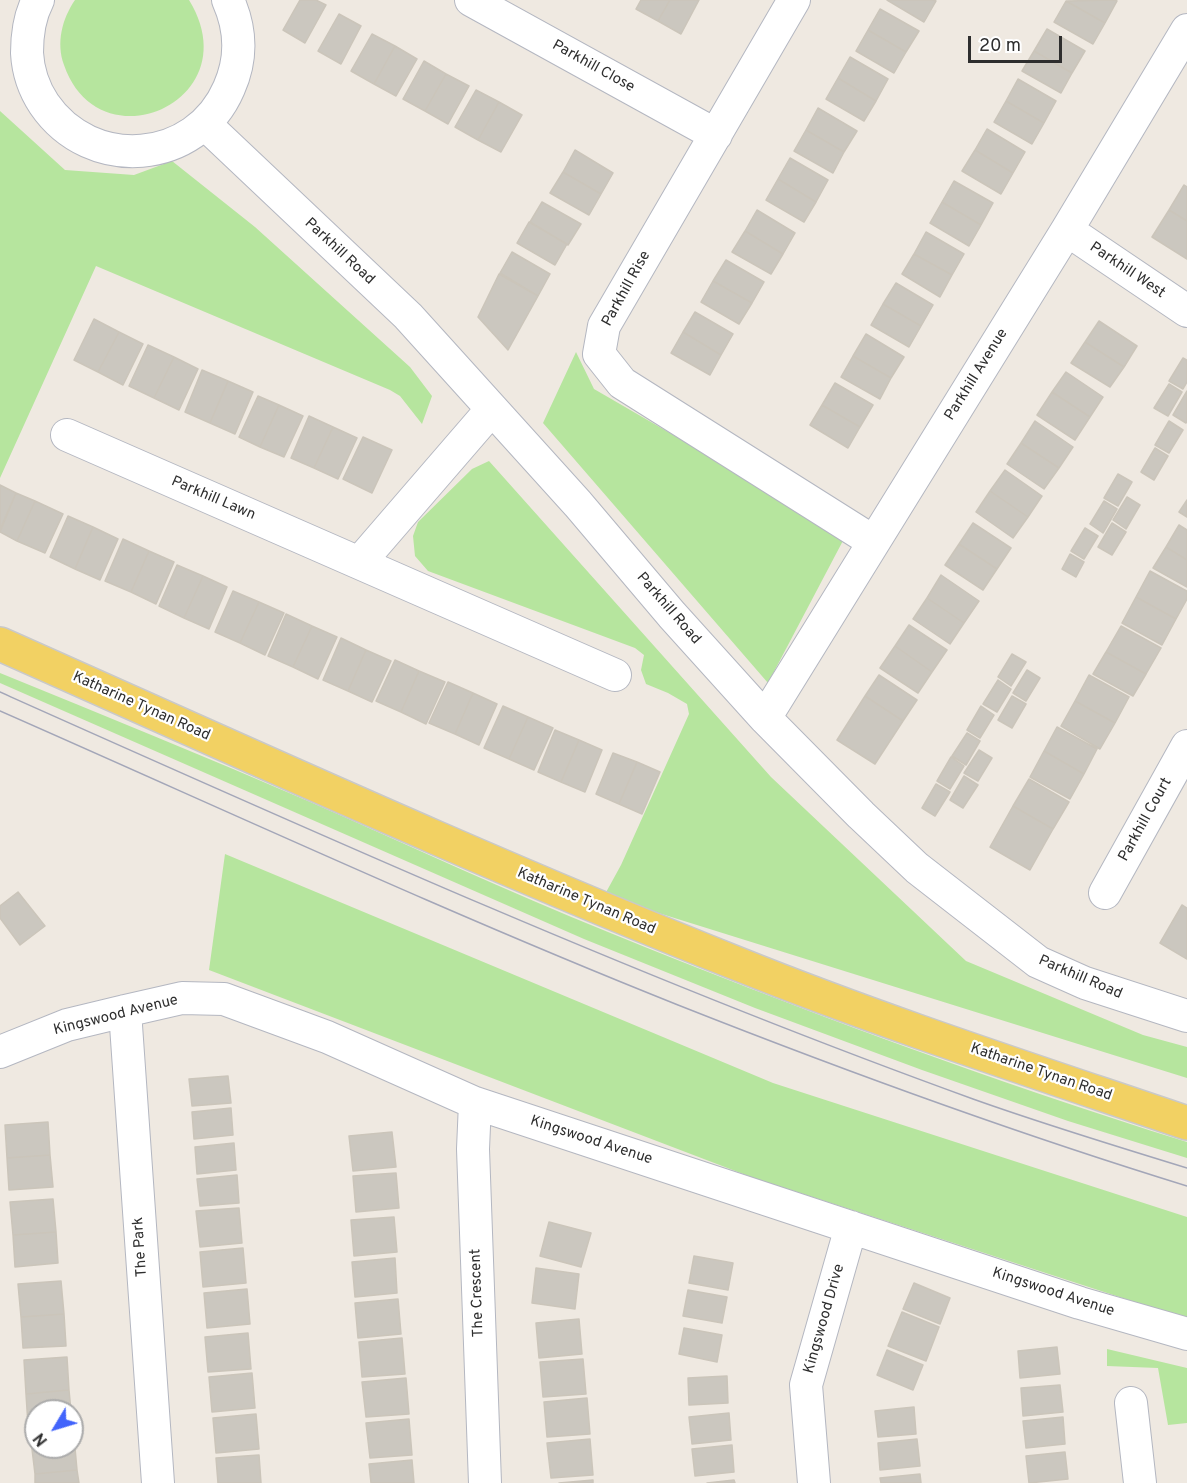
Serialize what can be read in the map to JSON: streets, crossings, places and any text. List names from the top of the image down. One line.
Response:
{"streets":{"main road":["Katharine Tynan Road"],"street":["Parkhill Close","Parkhill Road","Parkhill West","Parkhill Rise","Parkhill Avenue","Parkhill Lawn","Parkhill Court","Kingswood Avenue","The Park","The Crescent","Kingswood Drive"]},"crossings":[["Parkhill Close","Parkhill Rise"],["Parkhill Road","Parkhill Avenue"],["Parkhill West","Parkhill Avenue"],["Parkhill Rise","Parkhill Avenue"],["Kingswood Avenue","The Park"],["Kingswood Avenue","The Crescent"],["Kingswood Avenue","Kingswood Drive"]],"scale_bar":"20 m","north":"bottom left"}
